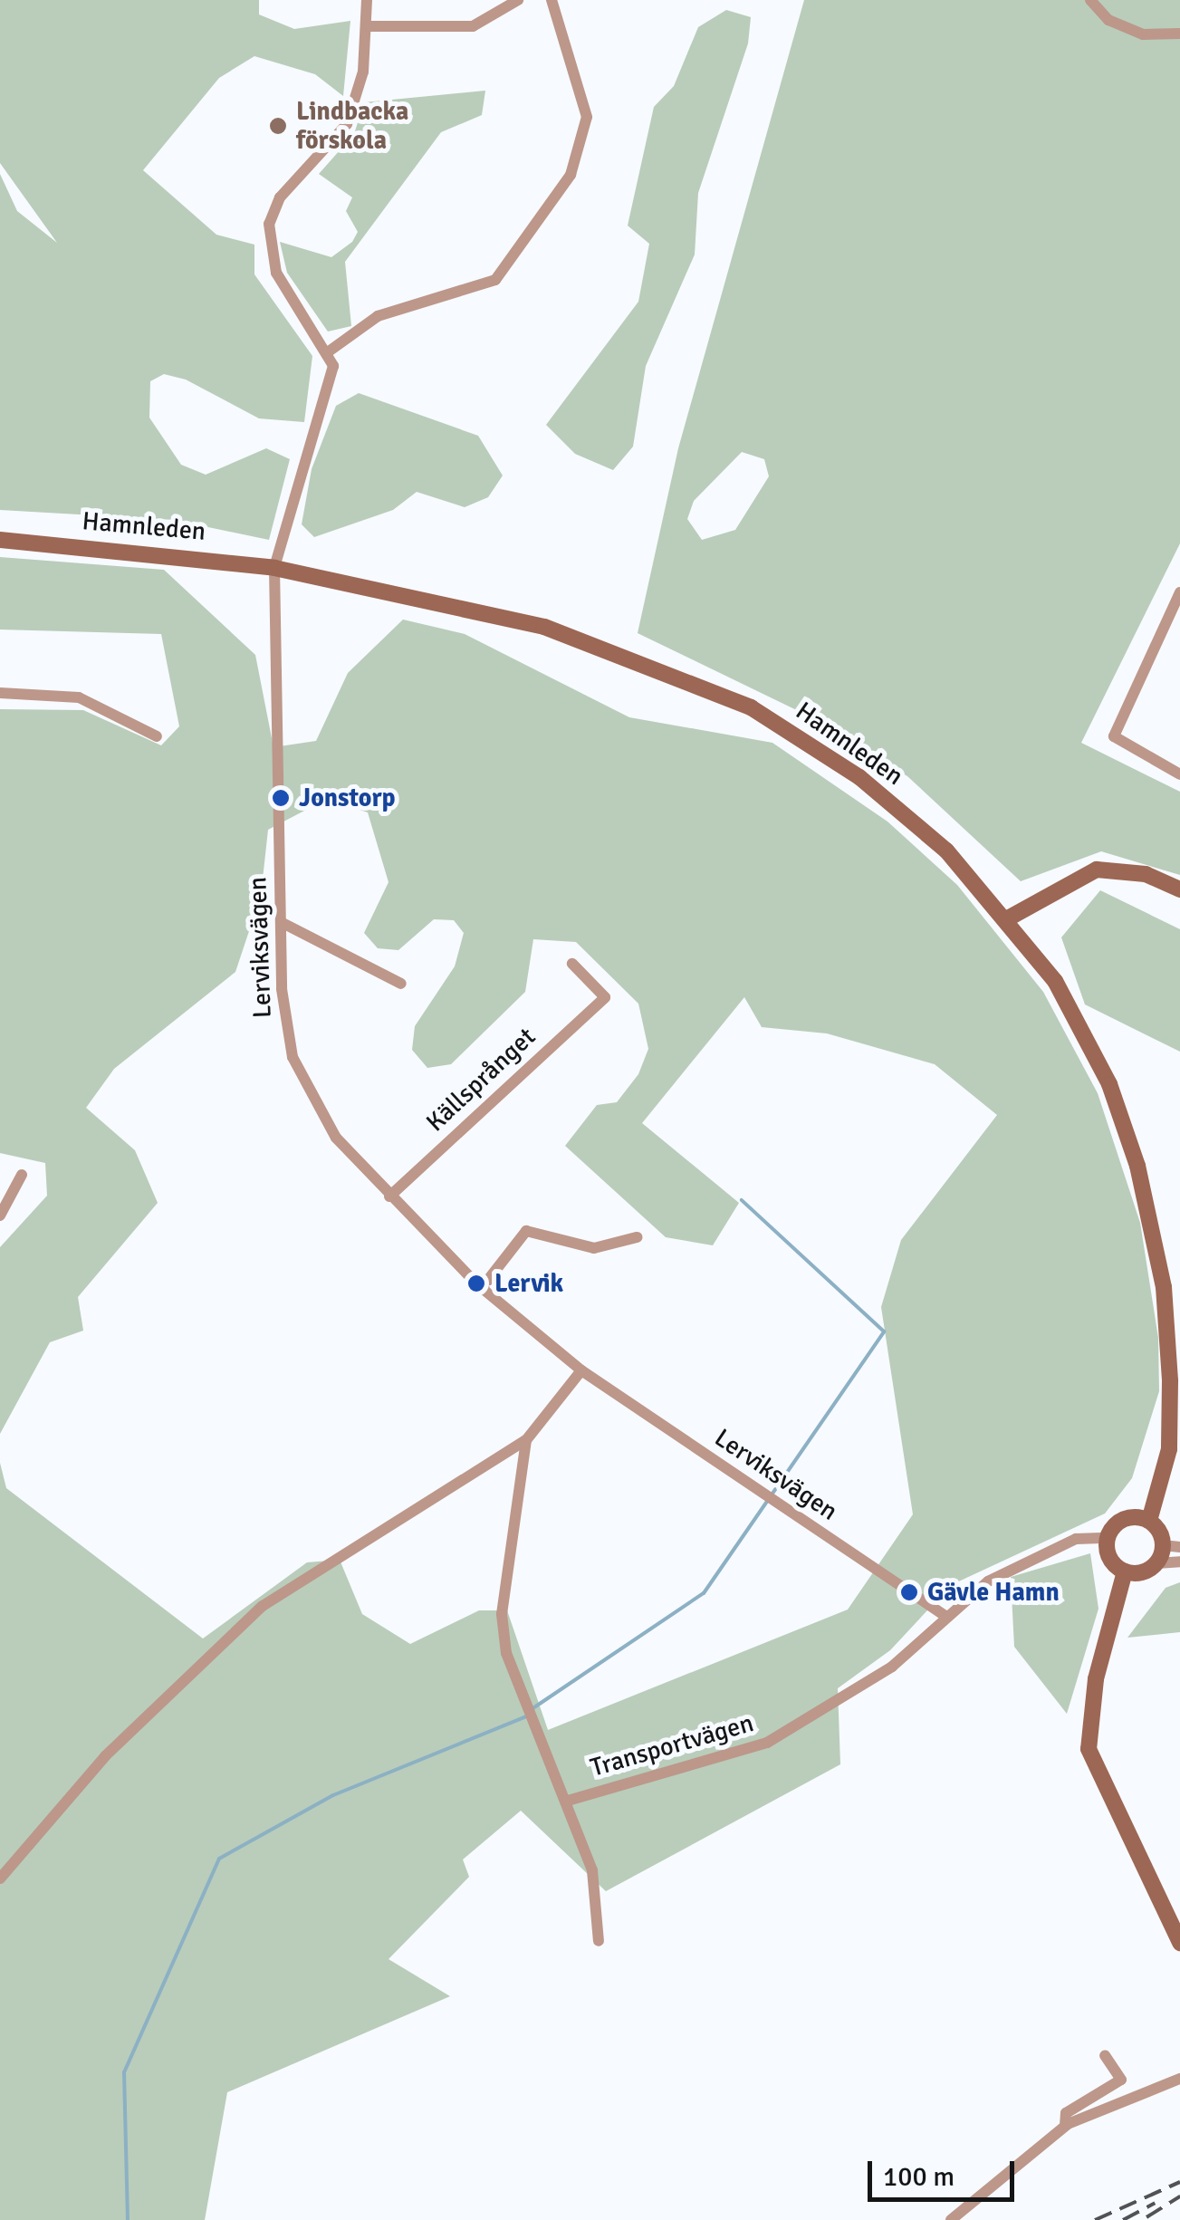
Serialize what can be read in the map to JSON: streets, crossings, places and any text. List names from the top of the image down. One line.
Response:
{"streets":{"main road":["Hamnleden"],"street":["Lerviksvägen","Källsprånget","Transportvägen"]},"crossings":[["Hamnleden","Lerviksvägen"],["Hamnleden","Transportvägen"],["Lerviksvägen","Källsprånget"],["Lerviksvägen","Transportvägen"]],"places":["Lindbacka förskola","Jonstorp","Lervik","Gävle Hamn"],"scale_bar":"100 m"}
